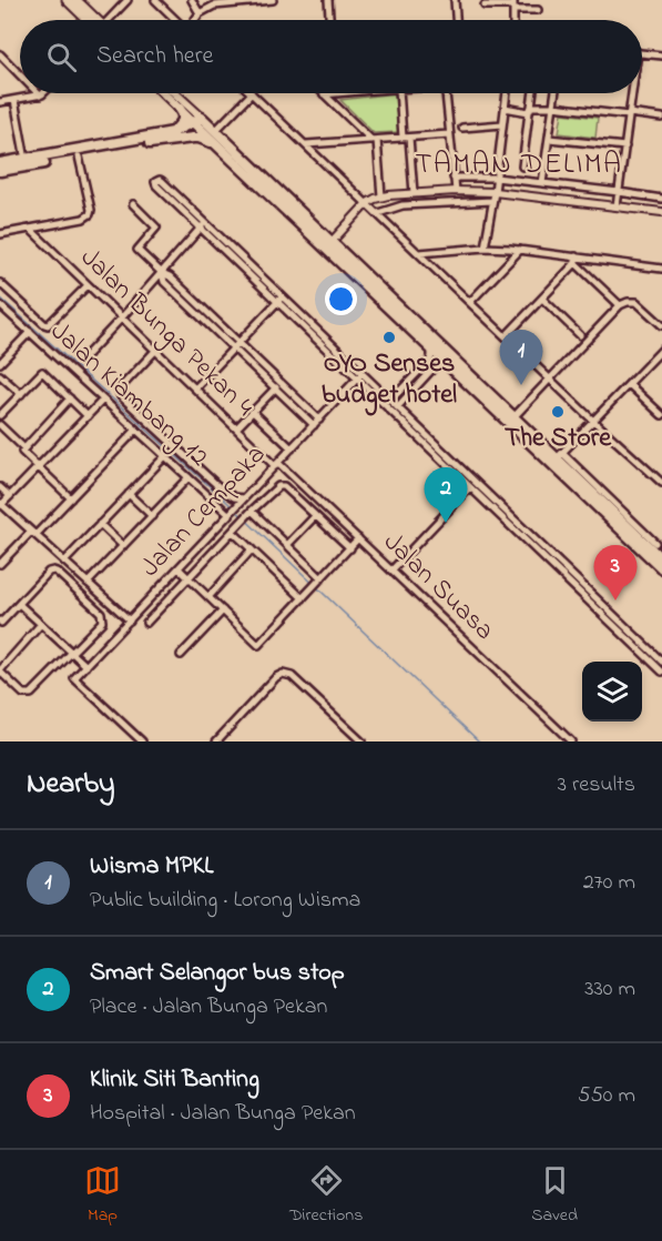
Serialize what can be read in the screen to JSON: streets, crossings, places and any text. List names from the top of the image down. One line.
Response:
{"streets":{"street":["Jalan Bunga Pekan 4","Jalan Kiambang 12","Jalan Cempaka","Jalan Suasa"]},"crossings":[["Jalan Bunga Pekan 4","Jalan Cempaka"],["Jalan Bunga Pekan 4","Jalan Suasa"],["Jalan Kiambang 12","Jalan Cempaka"],["Jalan Cempaka","Jalan Suasa"]],"districts":["TAMAN DELIMA"],"places":["OYO Senses budget hotel","The Store"],"page":{"search":"Search here","pins":["1","2","3"],"heading":["Nearby","3 results"],"list":[{"mark":"1","name":"Wisma MPKL","note":"Public building · Lorong Wisma","value":"270 m"},{"mark":"2","name":"Smart Selangor bus stop","note":"Place · Jalan Bunga Pekan","value":"330 m"},{"mark":"3","name":"Klinik Siti Banting","note":"Hospital · Jalan Bunga Pekan","value":"550 m"}],"nav":["Map","Directions","Saved"]}}
